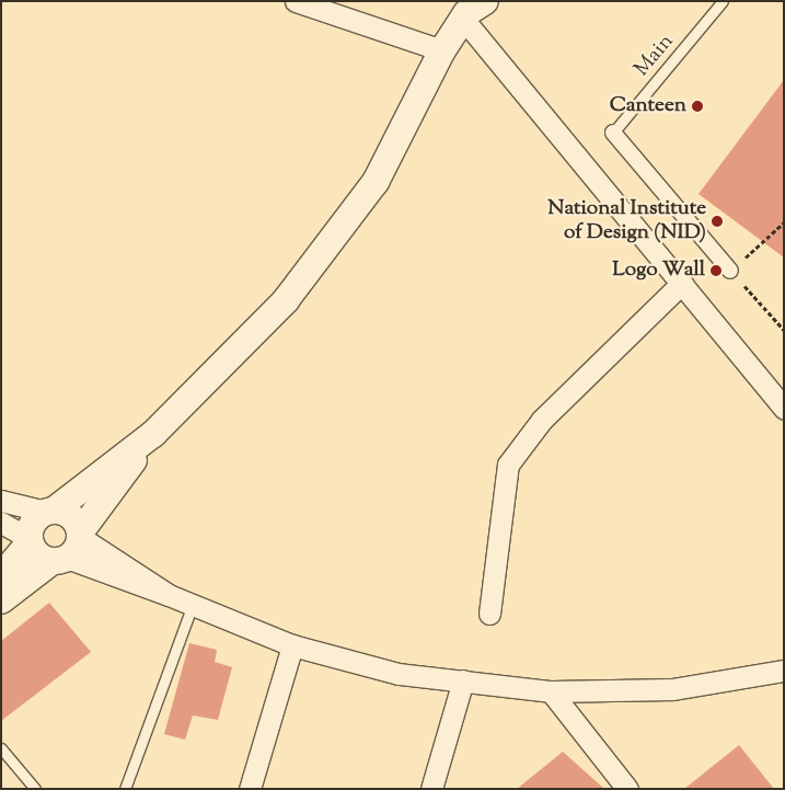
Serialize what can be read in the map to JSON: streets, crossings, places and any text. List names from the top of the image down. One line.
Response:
{"streets":{"lane":["Main"]},"places":["Canteen","National Institute of Design (NID)","Logo Wall"]}
